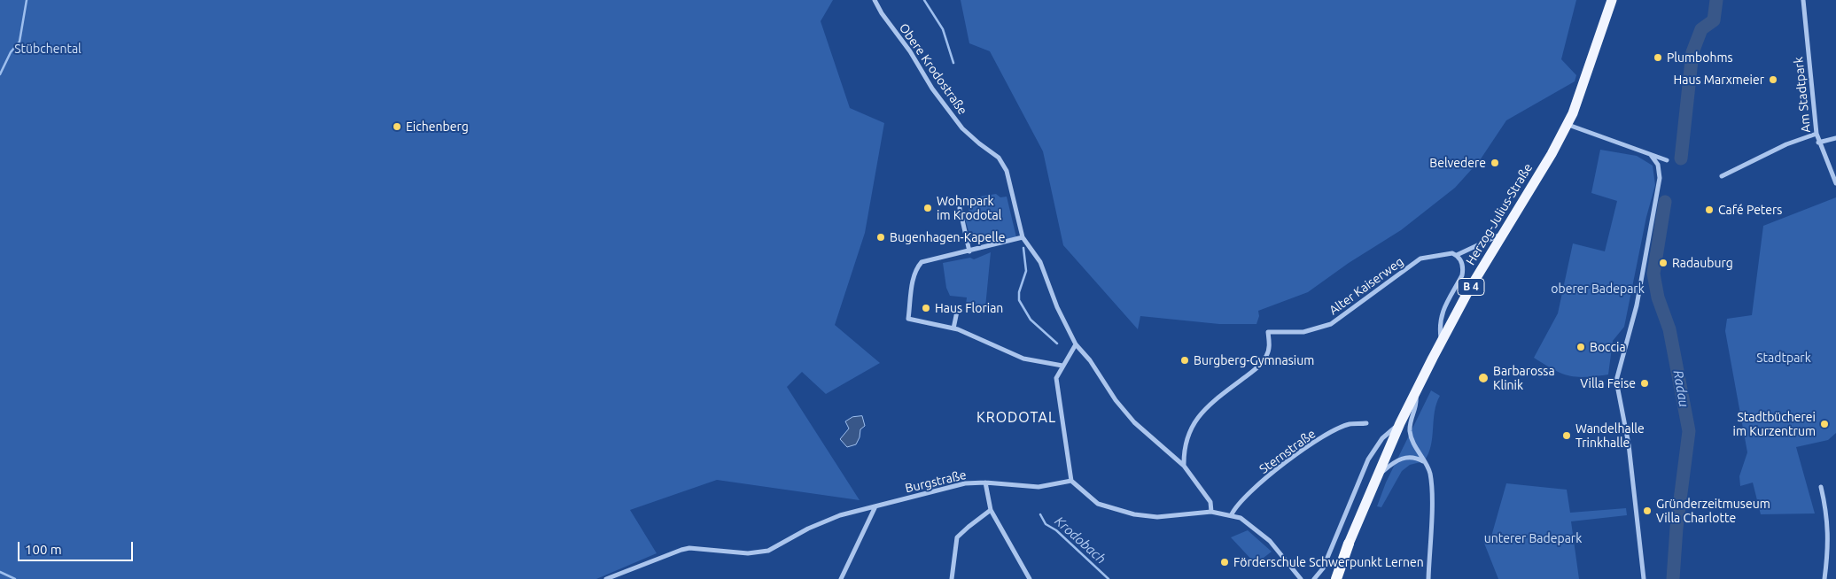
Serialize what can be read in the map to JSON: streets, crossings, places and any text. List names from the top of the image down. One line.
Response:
{"streets":{"highway":["B 4"],"main road":["Herzog-Julius-Straße"],"street":["Obere Krodostraße","Am Stadtpark","Alter Kaiserweg","Sternstraße","Burgstraße"]},"crossings":[["Obere Krodostraße","Alter Kaiserweg"],["Herzog-Julius-Straße","Alter Kaiserweg"],["Herzog-Julius-Straße","B 4"]],"districts":["KRODOTAL"],"water":["Radau","Krodobach"],"parks":["Stübchental","oberer Badepark","Stadtpark","unterer Badepark"],"places":["Plumbohms","Haus Marxmeier","Eichenberg","Belvedere","Wohnpark im Krodotal","Café Peters","Bugenhagen-Kapelle","Radauburg","Haus Florian","Boccia","Burgberg-Gymnasium","Barbarossa Klinik","Villa Feise","Stadtbücherei im Kurzentrum","Wandelhalle Trinkhalle","Gründerzeitmuseum Villa Charlotte","Förderschule Schwerpunkt Lernen"],"scale_bar":"100 m"}
